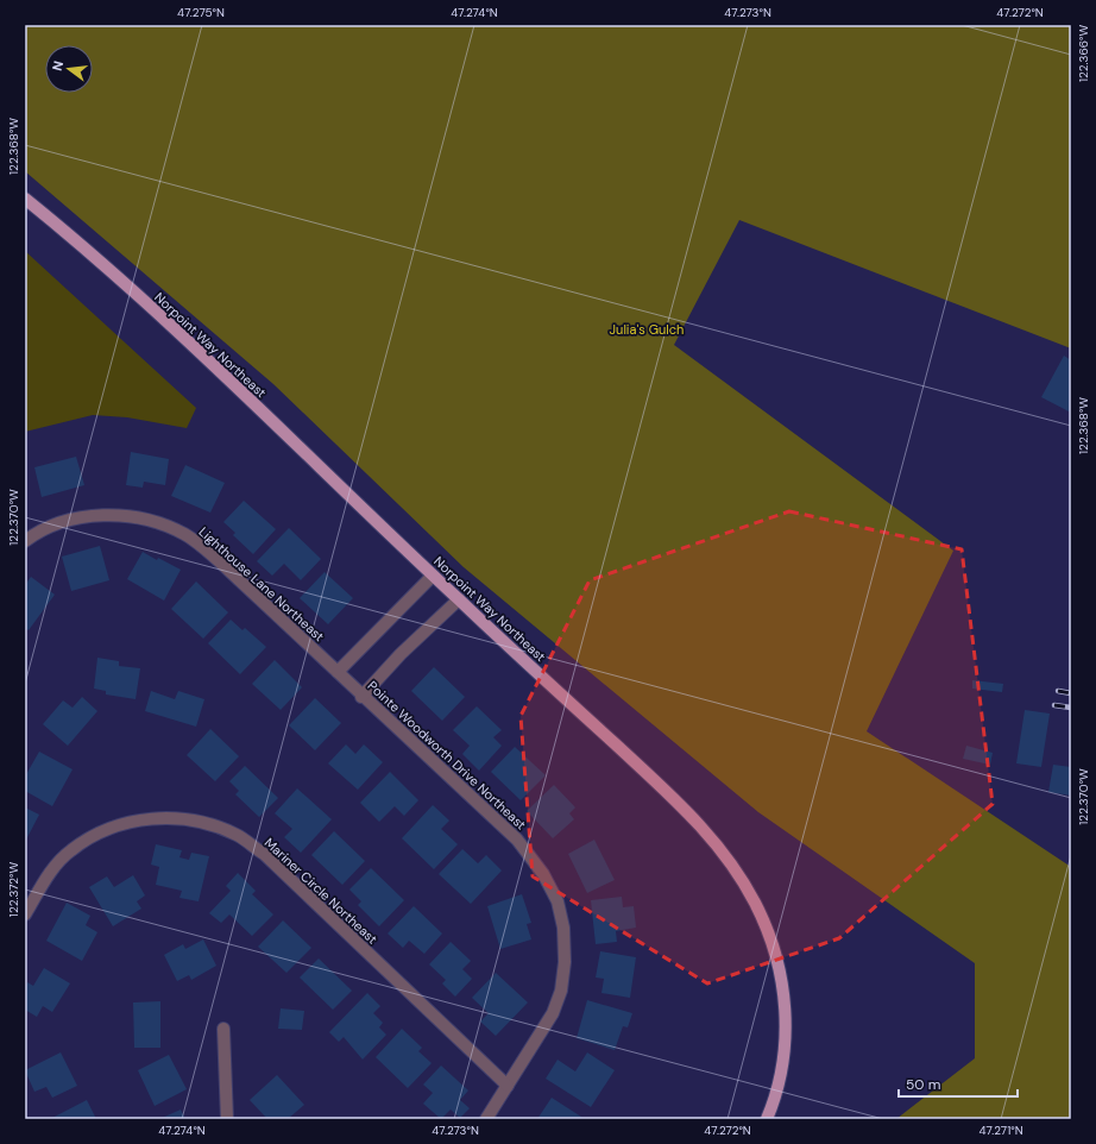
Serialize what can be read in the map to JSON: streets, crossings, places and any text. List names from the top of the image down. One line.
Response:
{"streets":{"main road":["Norpoint Way Northeast"],"street":["Lighthouse Lane Northeast","Pointe Woodworth Drive Northeast","Mariner Circle Northeast"]},"crossings":[["Lighthouse Lane Northeast","Pointe Woodworth Drive Northeast"],["Pointe Woodworth Drive Northeast","Mariner Circle Northeast"]],"parks":["Julia's Gulch"],"scale_bar":"50 m","north":"left","coordinates":["47.275°N","47.274°N","47.273°N","47.272°N","122.366°W","122.368°W","122.370°W","122.372°W","47.271°N"]}
